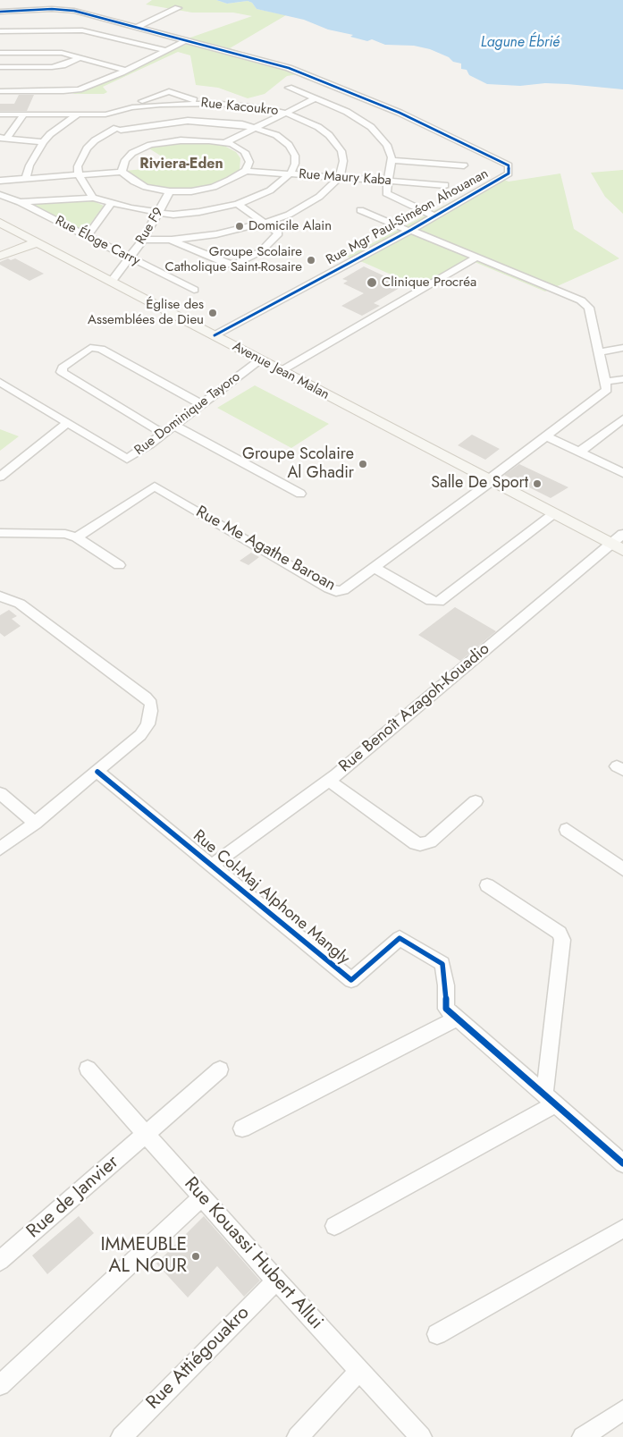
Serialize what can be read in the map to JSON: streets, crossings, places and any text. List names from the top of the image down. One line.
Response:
{"streets":{"main road":["Avenue Jean Malan"],"street":["Rue Kacoukro","Rue Maury Kaba","Rue Mgr Paul-Siméon Ahouanan","Rue F9","Rue Éloge Carry","Rue Dominique Tayoro","Rue Me Agathe Baroan","Rue Benoît Azagoh-Kouadio","Rue Col-Maj Alphone Mangly","Rue de Janvier","Rue Kouassi Hubert Allui","Rue Attiégouakro"]},"crossings":[["Rue Kacoukro","Rue Maury Kaba"],["Rue Mgr Paul-Siméon Ahouanan","Avenue Jean Malan"],["Rue F9","Rue Éloge Carry"],["Rue F9","Avenue Jean Malan"],["Avenue Jean Malan","Rue Dominique Tayoro"],["Avenue Jean Malan","Rue Me Agathe Baroan"],["Avenue Jean Malan","Rue Benoît Azagoh-Kouadio"],["Rue Benoît Azagoh-Kouadio","Rue Col-Maj Alphone Mangly"],["Rue de Janvier","Rue Kouassi Hubert Allui"],["Rue Kouassi Hubert Allui","Rue Attiégouakro"]],"districts":["Riviera-Eden"],"water":["Lagune Ébrié"],"places":["Domicile Alain","Groupe Scolaire Catholique Saint-Rosaire","Clinique Procréa","Église des Assemblées de Dieu","Groupe Scolaire Al Ghadir","Salle De Sport","IMMEUBLE AL NOUR"]}
